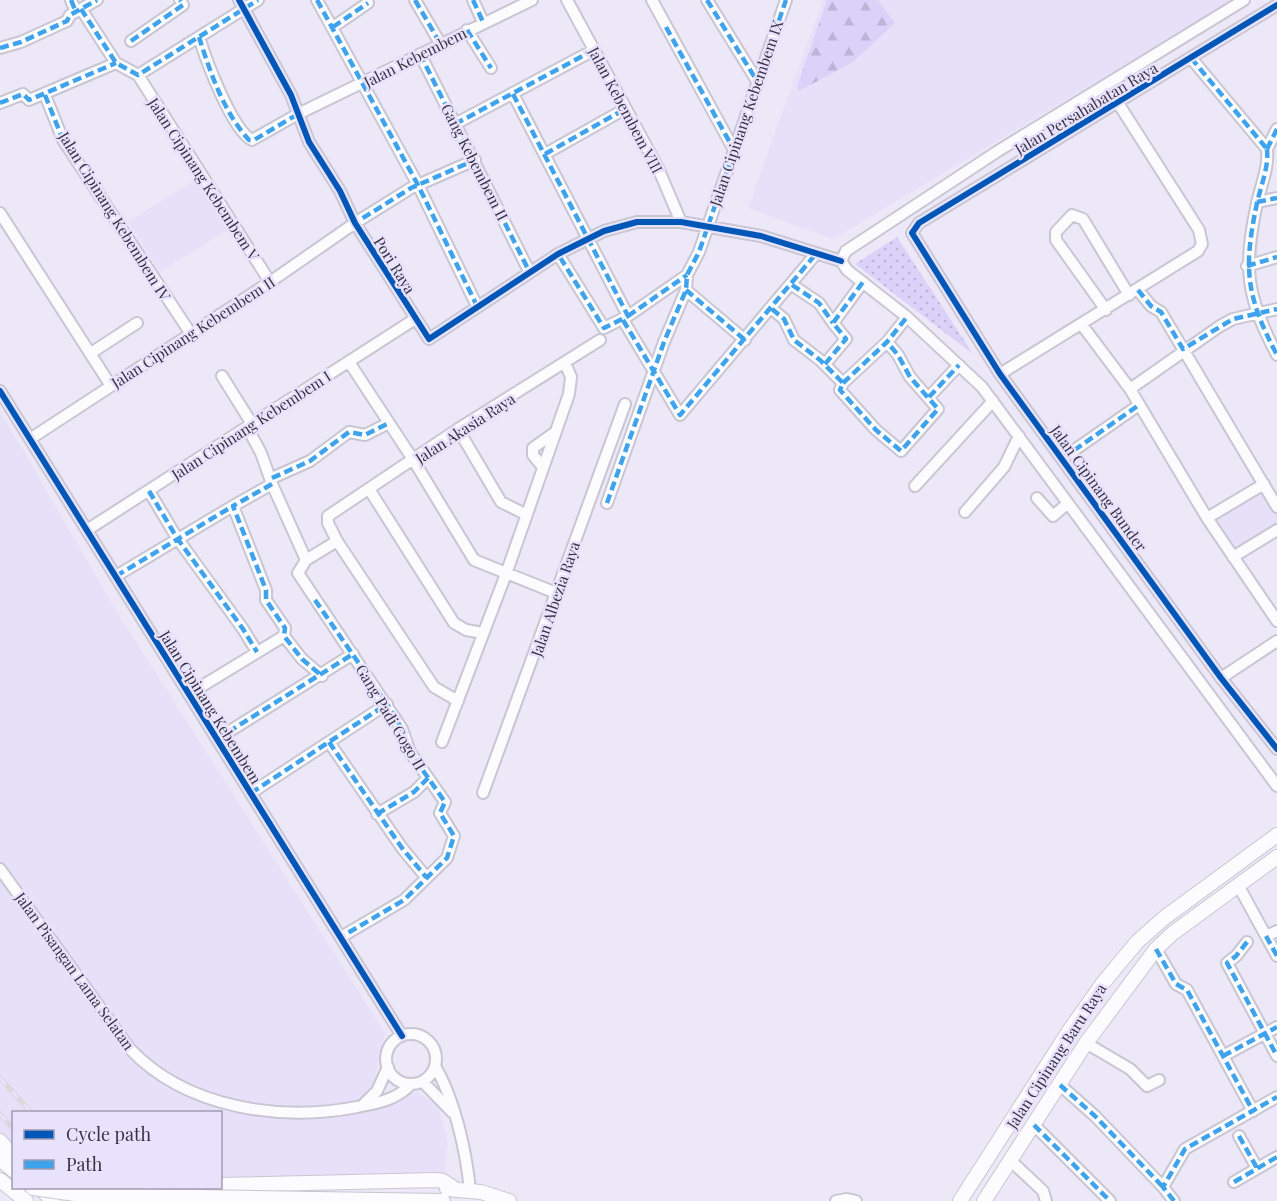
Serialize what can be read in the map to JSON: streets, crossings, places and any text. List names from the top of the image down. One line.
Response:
{"streets":{"main road":["Jalan Cipinang Baru Raya"],"street":["Jalan Kebembem","Jalan Persahabatan Raya","Jalan Kebembem VIII","Jalan Cipinang Kebembem IX","Gang Kebembem II","Jalan Cipinang Kebembem V","Jalan Cipinang Kebembem IV","Pori Raya","Jalan Cipinang Kebembem II","Jalan Cipinang Kebembem I","Jalan Akasia Raya","Jalan Cipinang Bunder","Jalan Albezia Raya","Jalan Cipinang Kebembem","Gang Padi Gogo II","Jalan Pisangan Lama Selatan"]},"crossings":[["Jalan Kebembem","Gang Kebembem II"],["Jalan Persahabatan Raya","Jalan Cipinang Bunder"],["Gang Kebembem II","Jalan Cipinang Kebembem II"],["Jalan Cipinang Kebembem V","Jalan Cipinang Kebembem II"],["Jalan Cipinang Kebembem IV","Jalan Cipinang Kebembem II"],["Pori Raya","Jalan Cipinang Kebembem II"],["Pori Raya","Jalan Cipinang Kebembem I"],["Jalan Cipinang Kebembem II","Jalan Cipinang Kebembem"],["Jalan Cipinang Kebembem I","Jalan Cipinang Kebembem"],["Jalan Cipinang Kebembem","Jalan Pisangan Lama Selatan"]],"legend":["Cycle path","Path"]}
